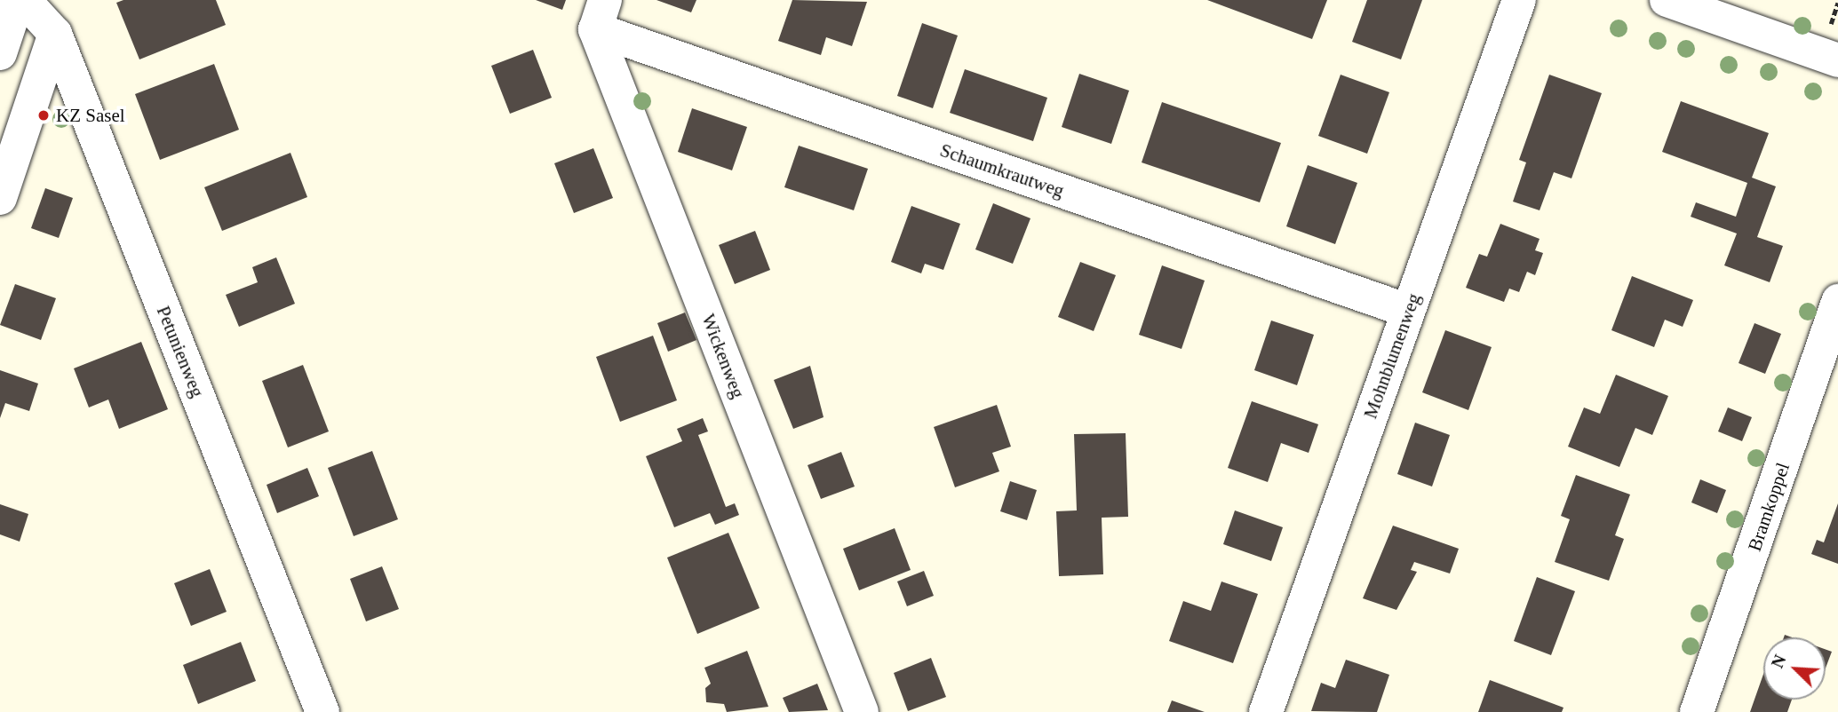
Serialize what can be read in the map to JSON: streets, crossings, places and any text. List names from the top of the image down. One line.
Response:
{"streets":{"street":["Schaumkrautweg","Petunienweg","Wickenweg","Mohnblumenweg","Bramkoppel"]},"crossings":[["Schaumkrautweg","Wickenweg"],["Schaumkrautweg","Mohnblumenweg"]],"places":["KZ Sasel"],"north":"top left"}
